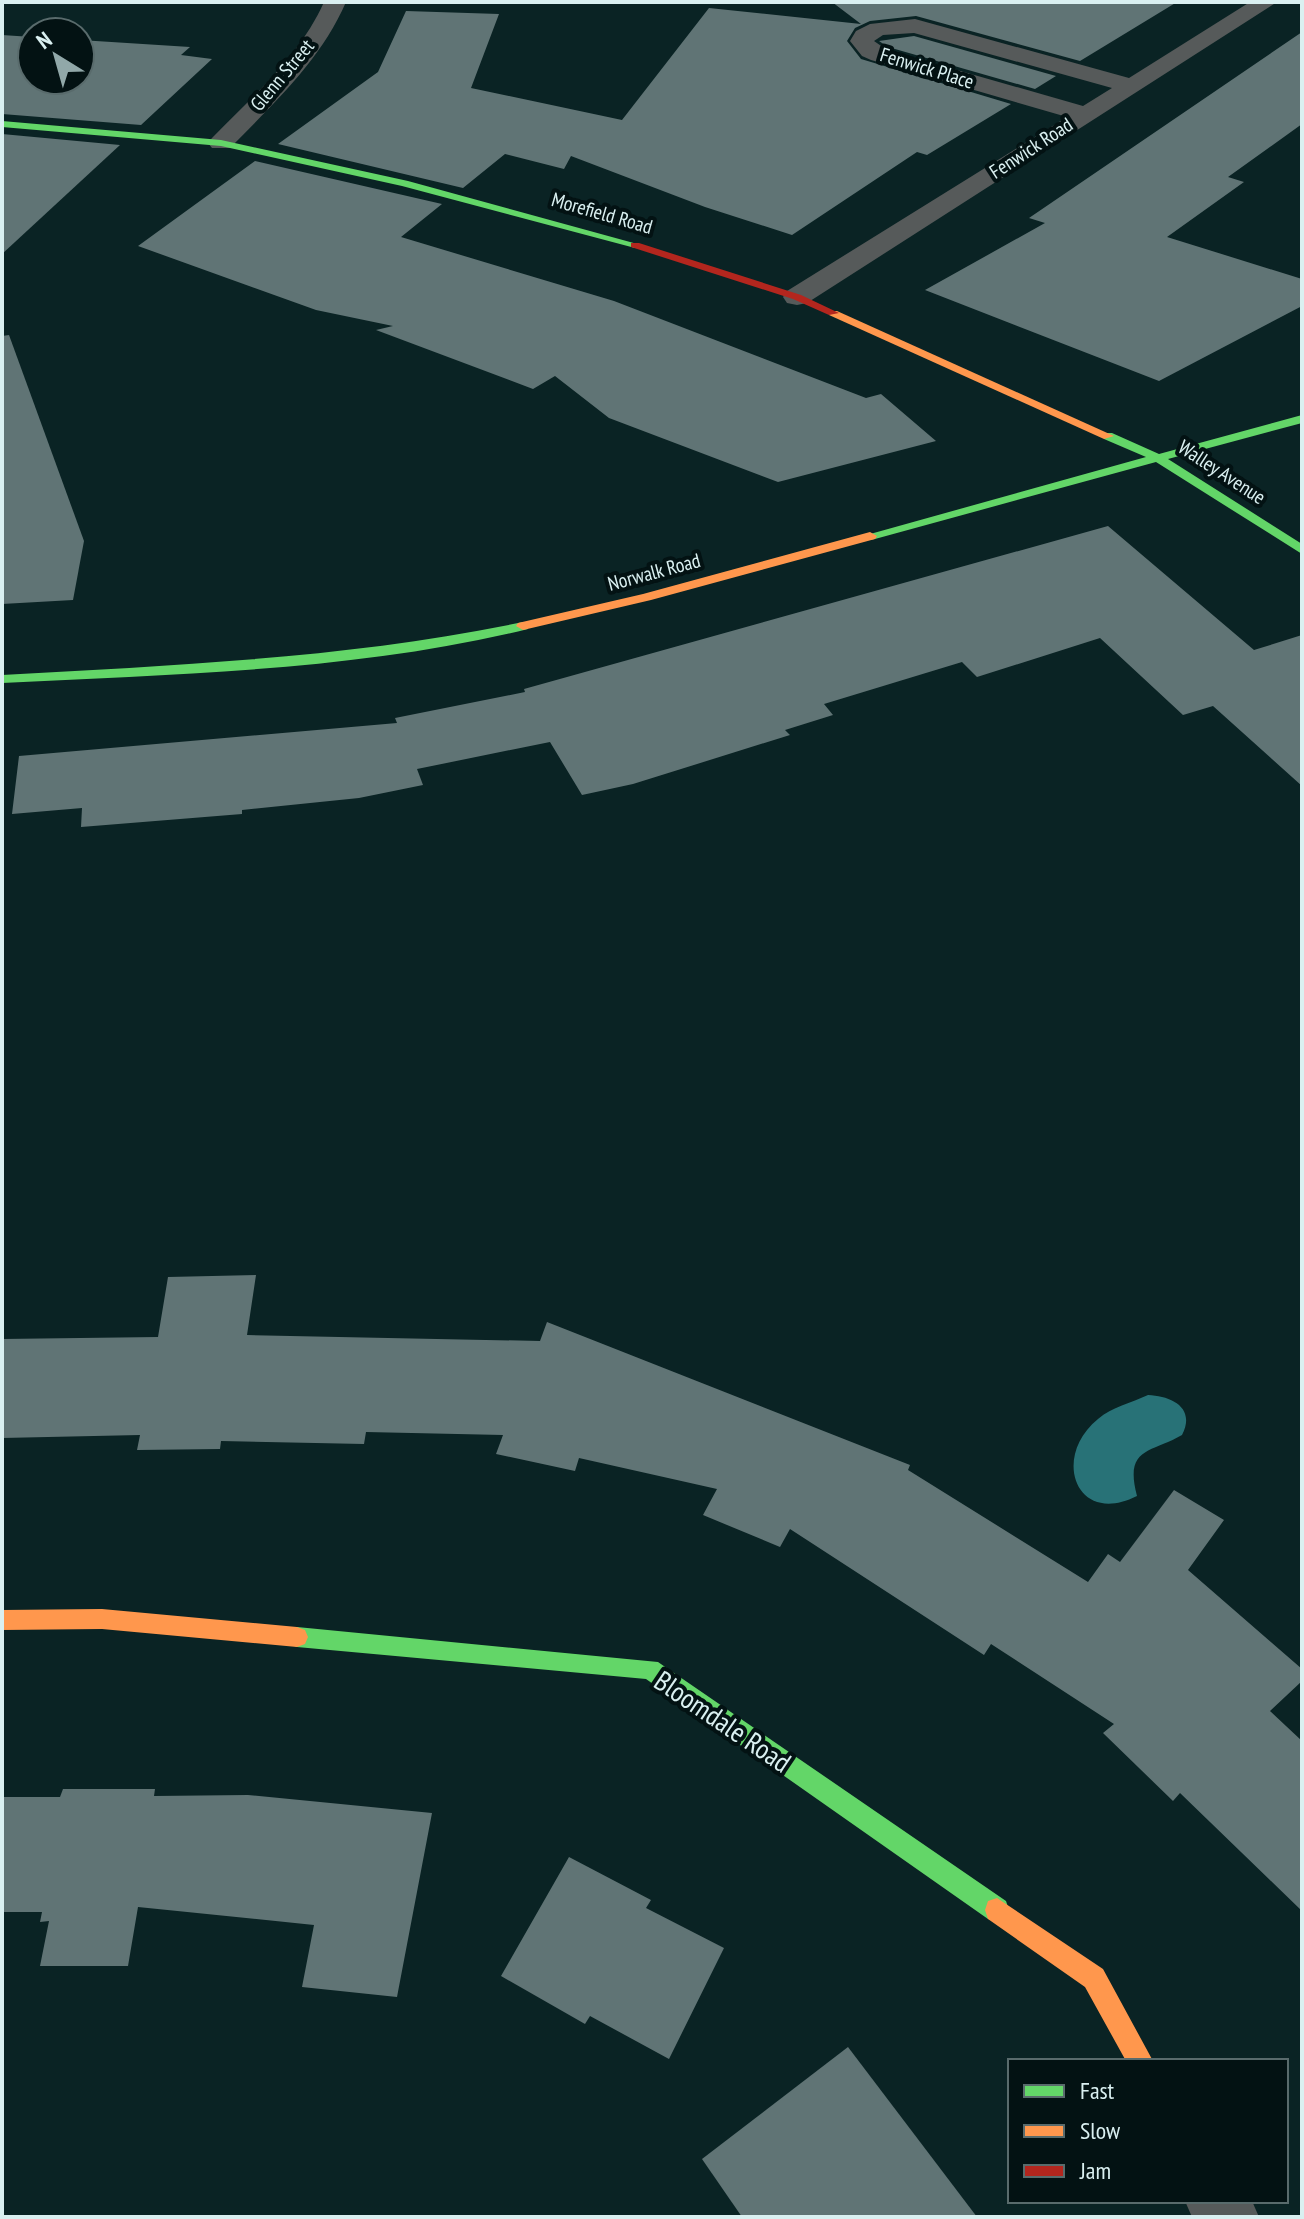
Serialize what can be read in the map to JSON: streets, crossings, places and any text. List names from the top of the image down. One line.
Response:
{"streets":{"street":["Fenwick Place","Glenn Street","Fenwick Road","Morefield Road","Walley Avenue","Norwalk Road","Bloomdale Road"]},"crossings":[["Fenwick Place","Fenwick Road"],["Glenn Street","Morefield Road"],["Fenwick Road","Morefield Road"],["Morefield Road","Walley Avenue"],["Morefield Road","Norwalk Road"],["Walley Avenue","Norwalk Road"]],"legend":["Fast","Slow","Jam"],"north":"top left"}
